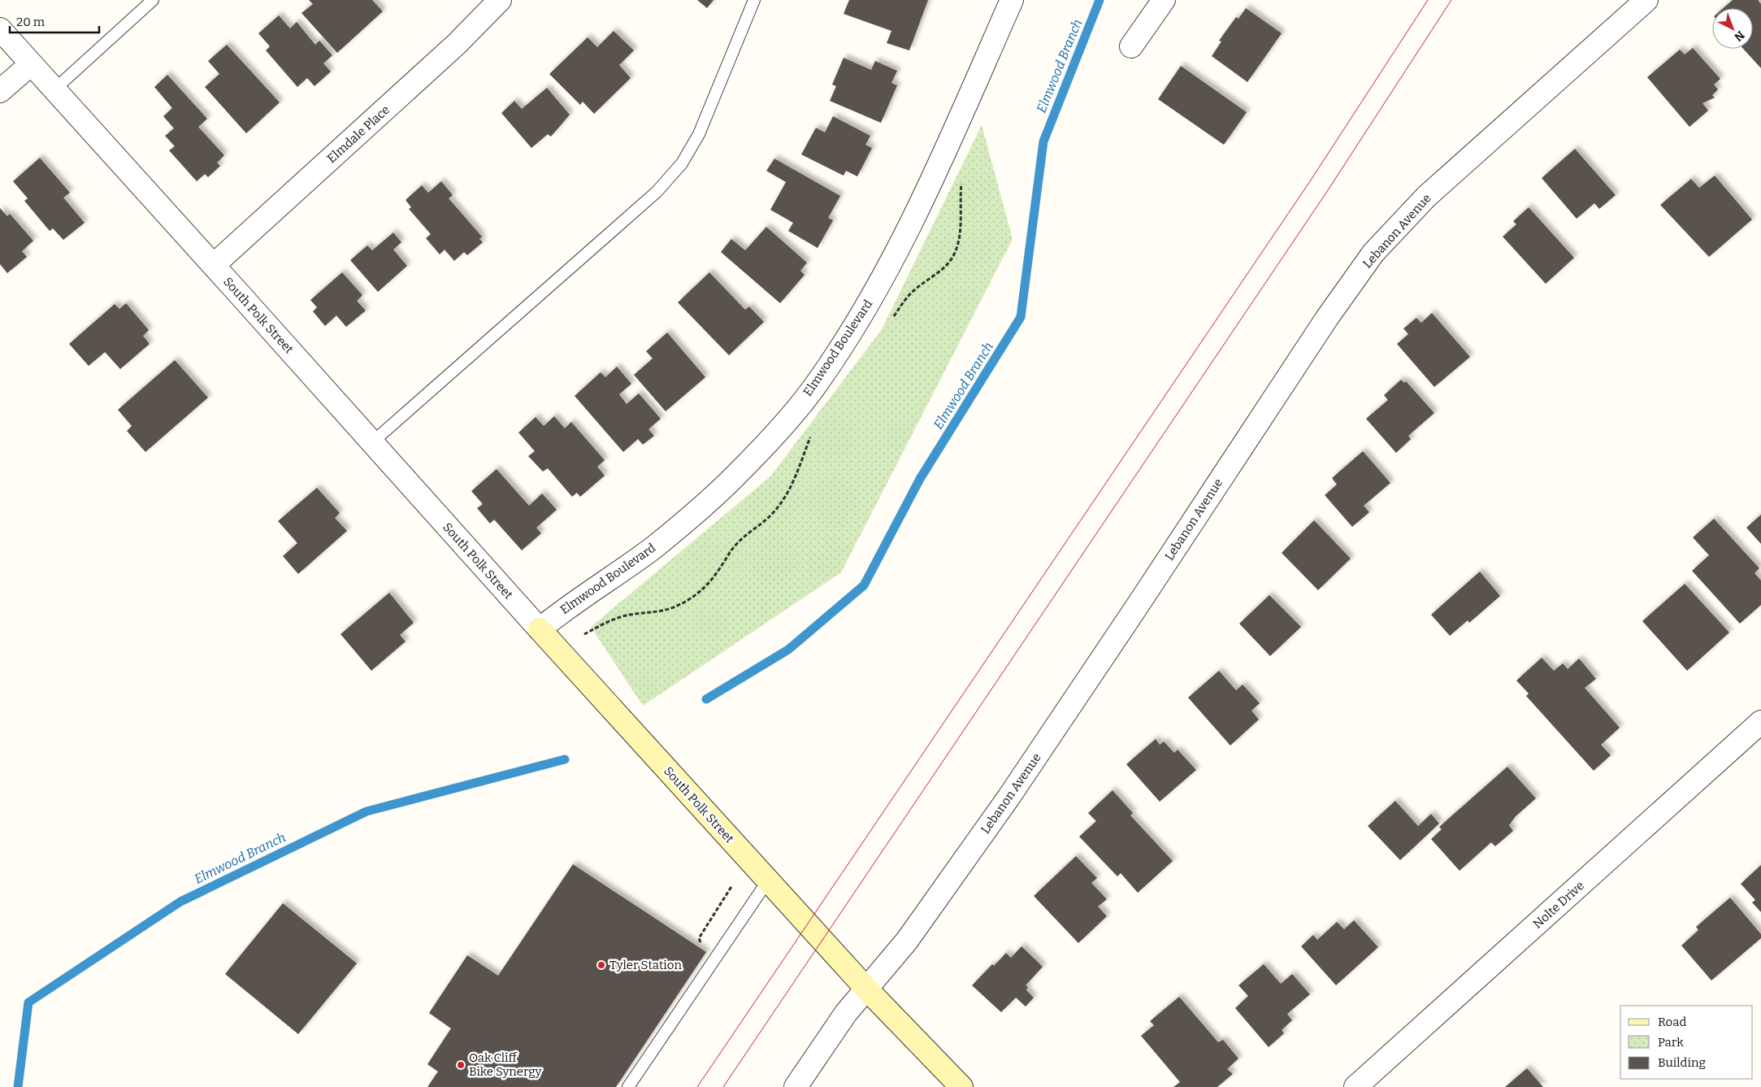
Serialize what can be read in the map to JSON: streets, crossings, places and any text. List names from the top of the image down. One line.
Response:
{"streets":{"street":["Elmdale Place","Lebanon Avenue","South Polk Street","Elmwood Boulevard","Nolte Drive"]},"crossings":[["Elmdale Place","South Polk Street"],["Lebanon Avenue","South Polk Street"],["South Polk Street","Elmwood Boulevard"]],"water":["Elmwood Branch"],"places":["Tyler Station","Oak Cliff Bike Synergy"],"legend":["Road","Park","Building"],"scale_bar":"20 m","north":"bottom right"}
